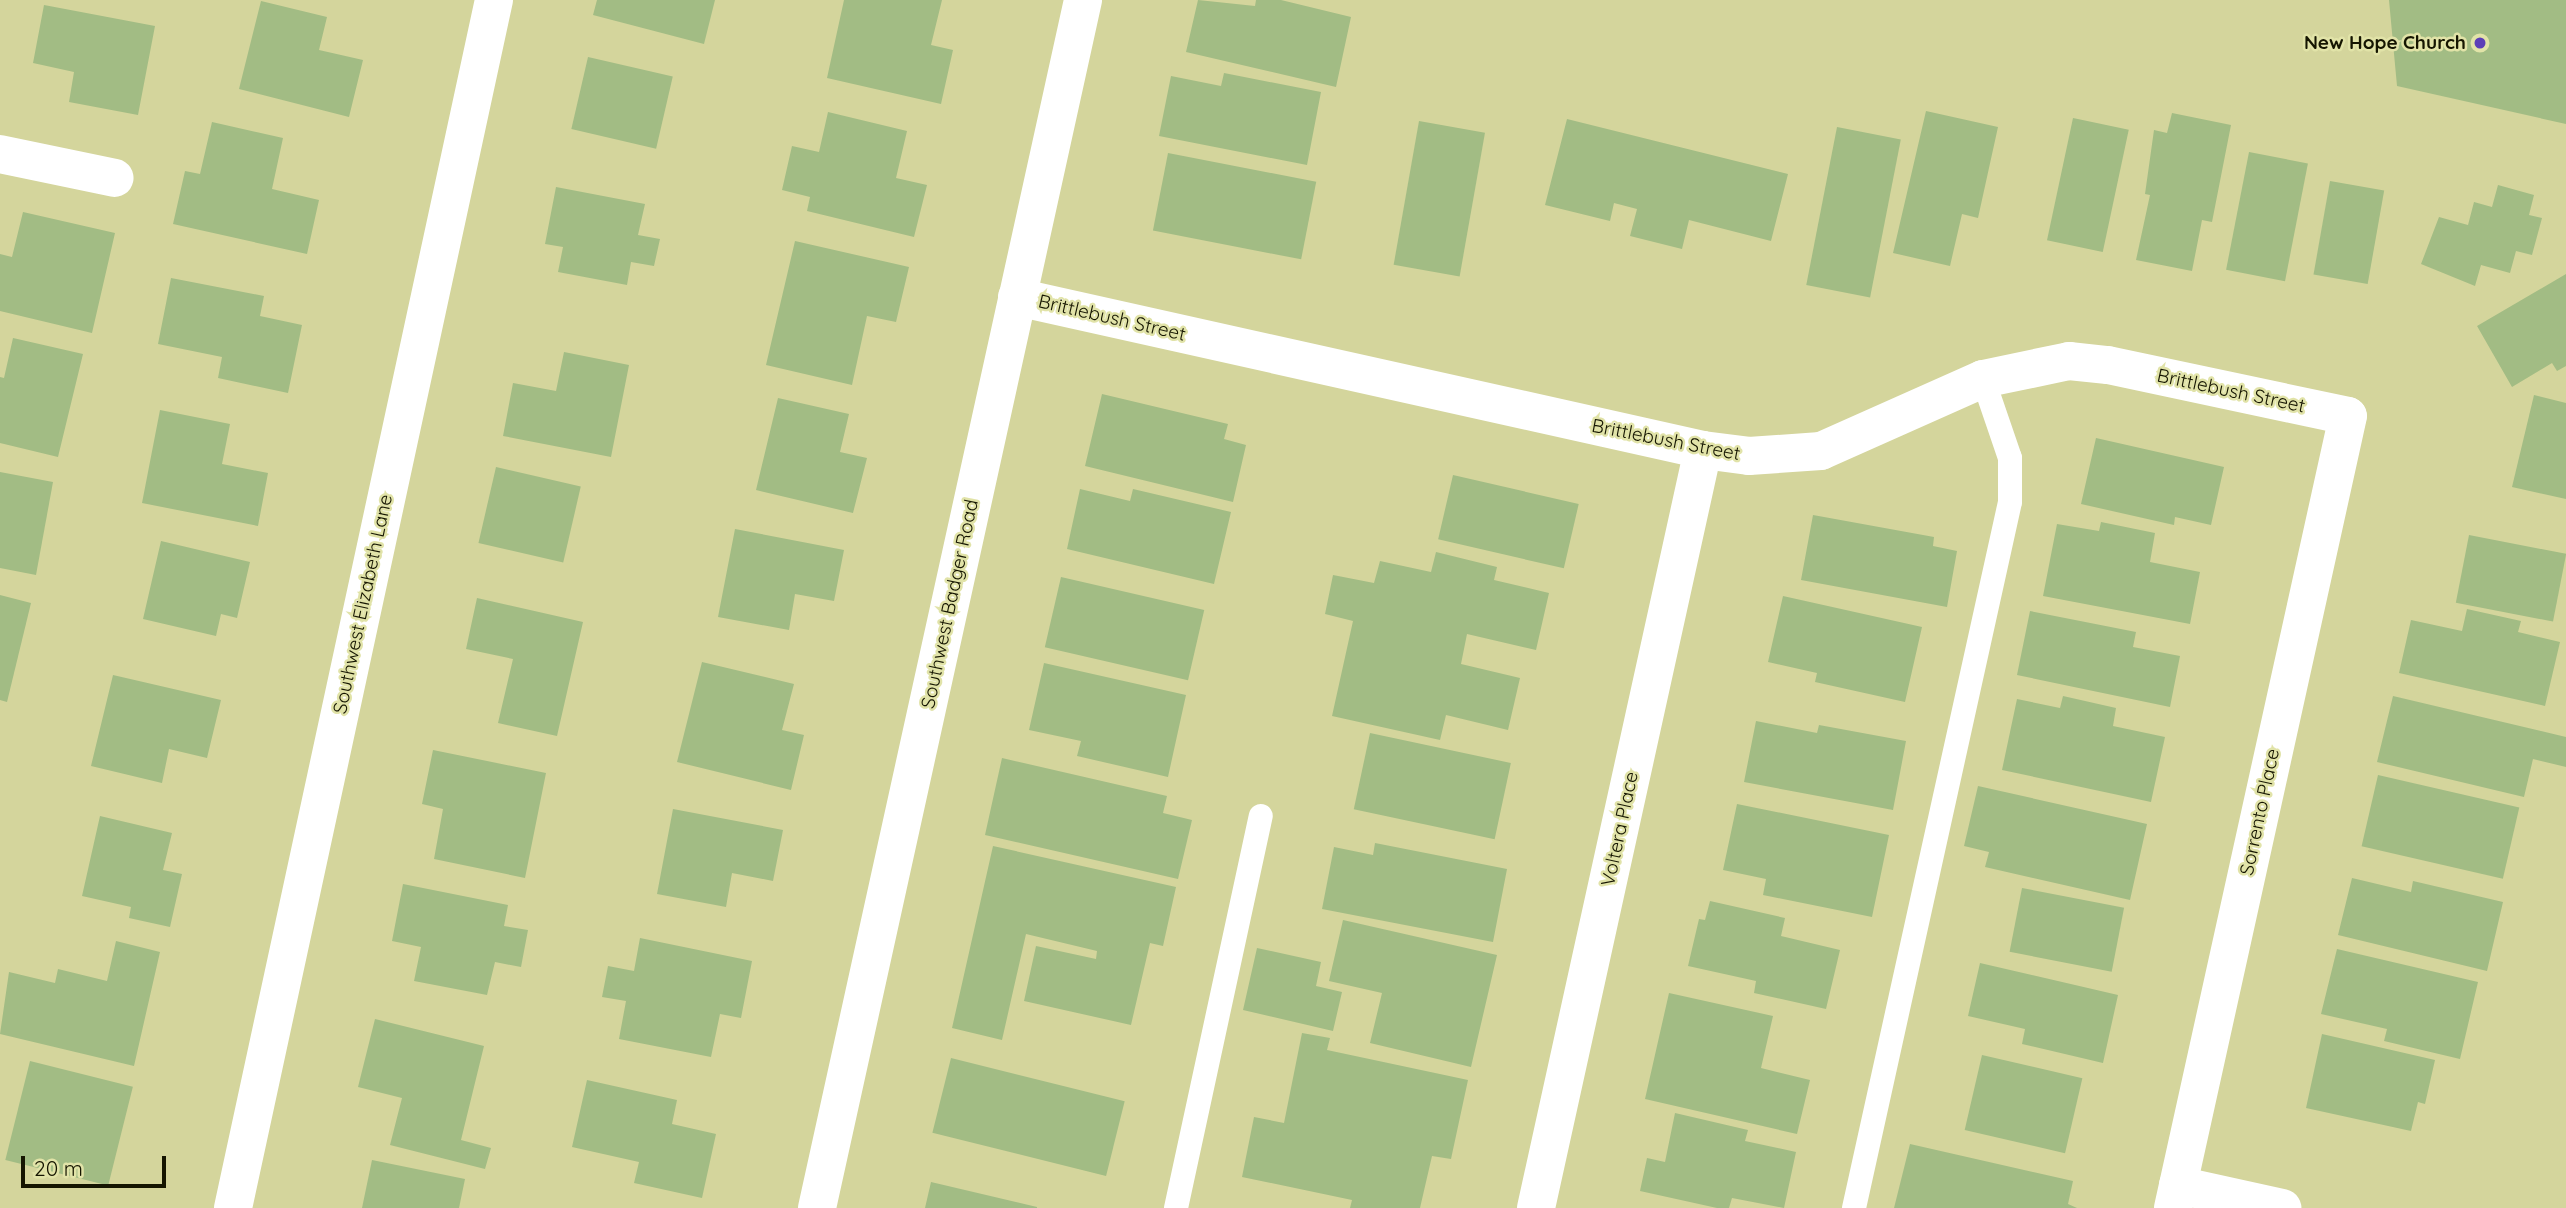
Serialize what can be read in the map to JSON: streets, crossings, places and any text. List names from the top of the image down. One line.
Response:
{"streets":{"street":["Brittlebush Street","Southwest Elizabeth Lane","Southwest Badger Road","Sorrento Place","Voltera Place"]},"crossings":[["Brittlebush Street","Southwest Badger Road"],["Brittlebush Street","Sorrento Place"],["Brittlebush Street","Voltera Place"]],"places":["New Hope Church"],"scale_bar":"20 m"}
